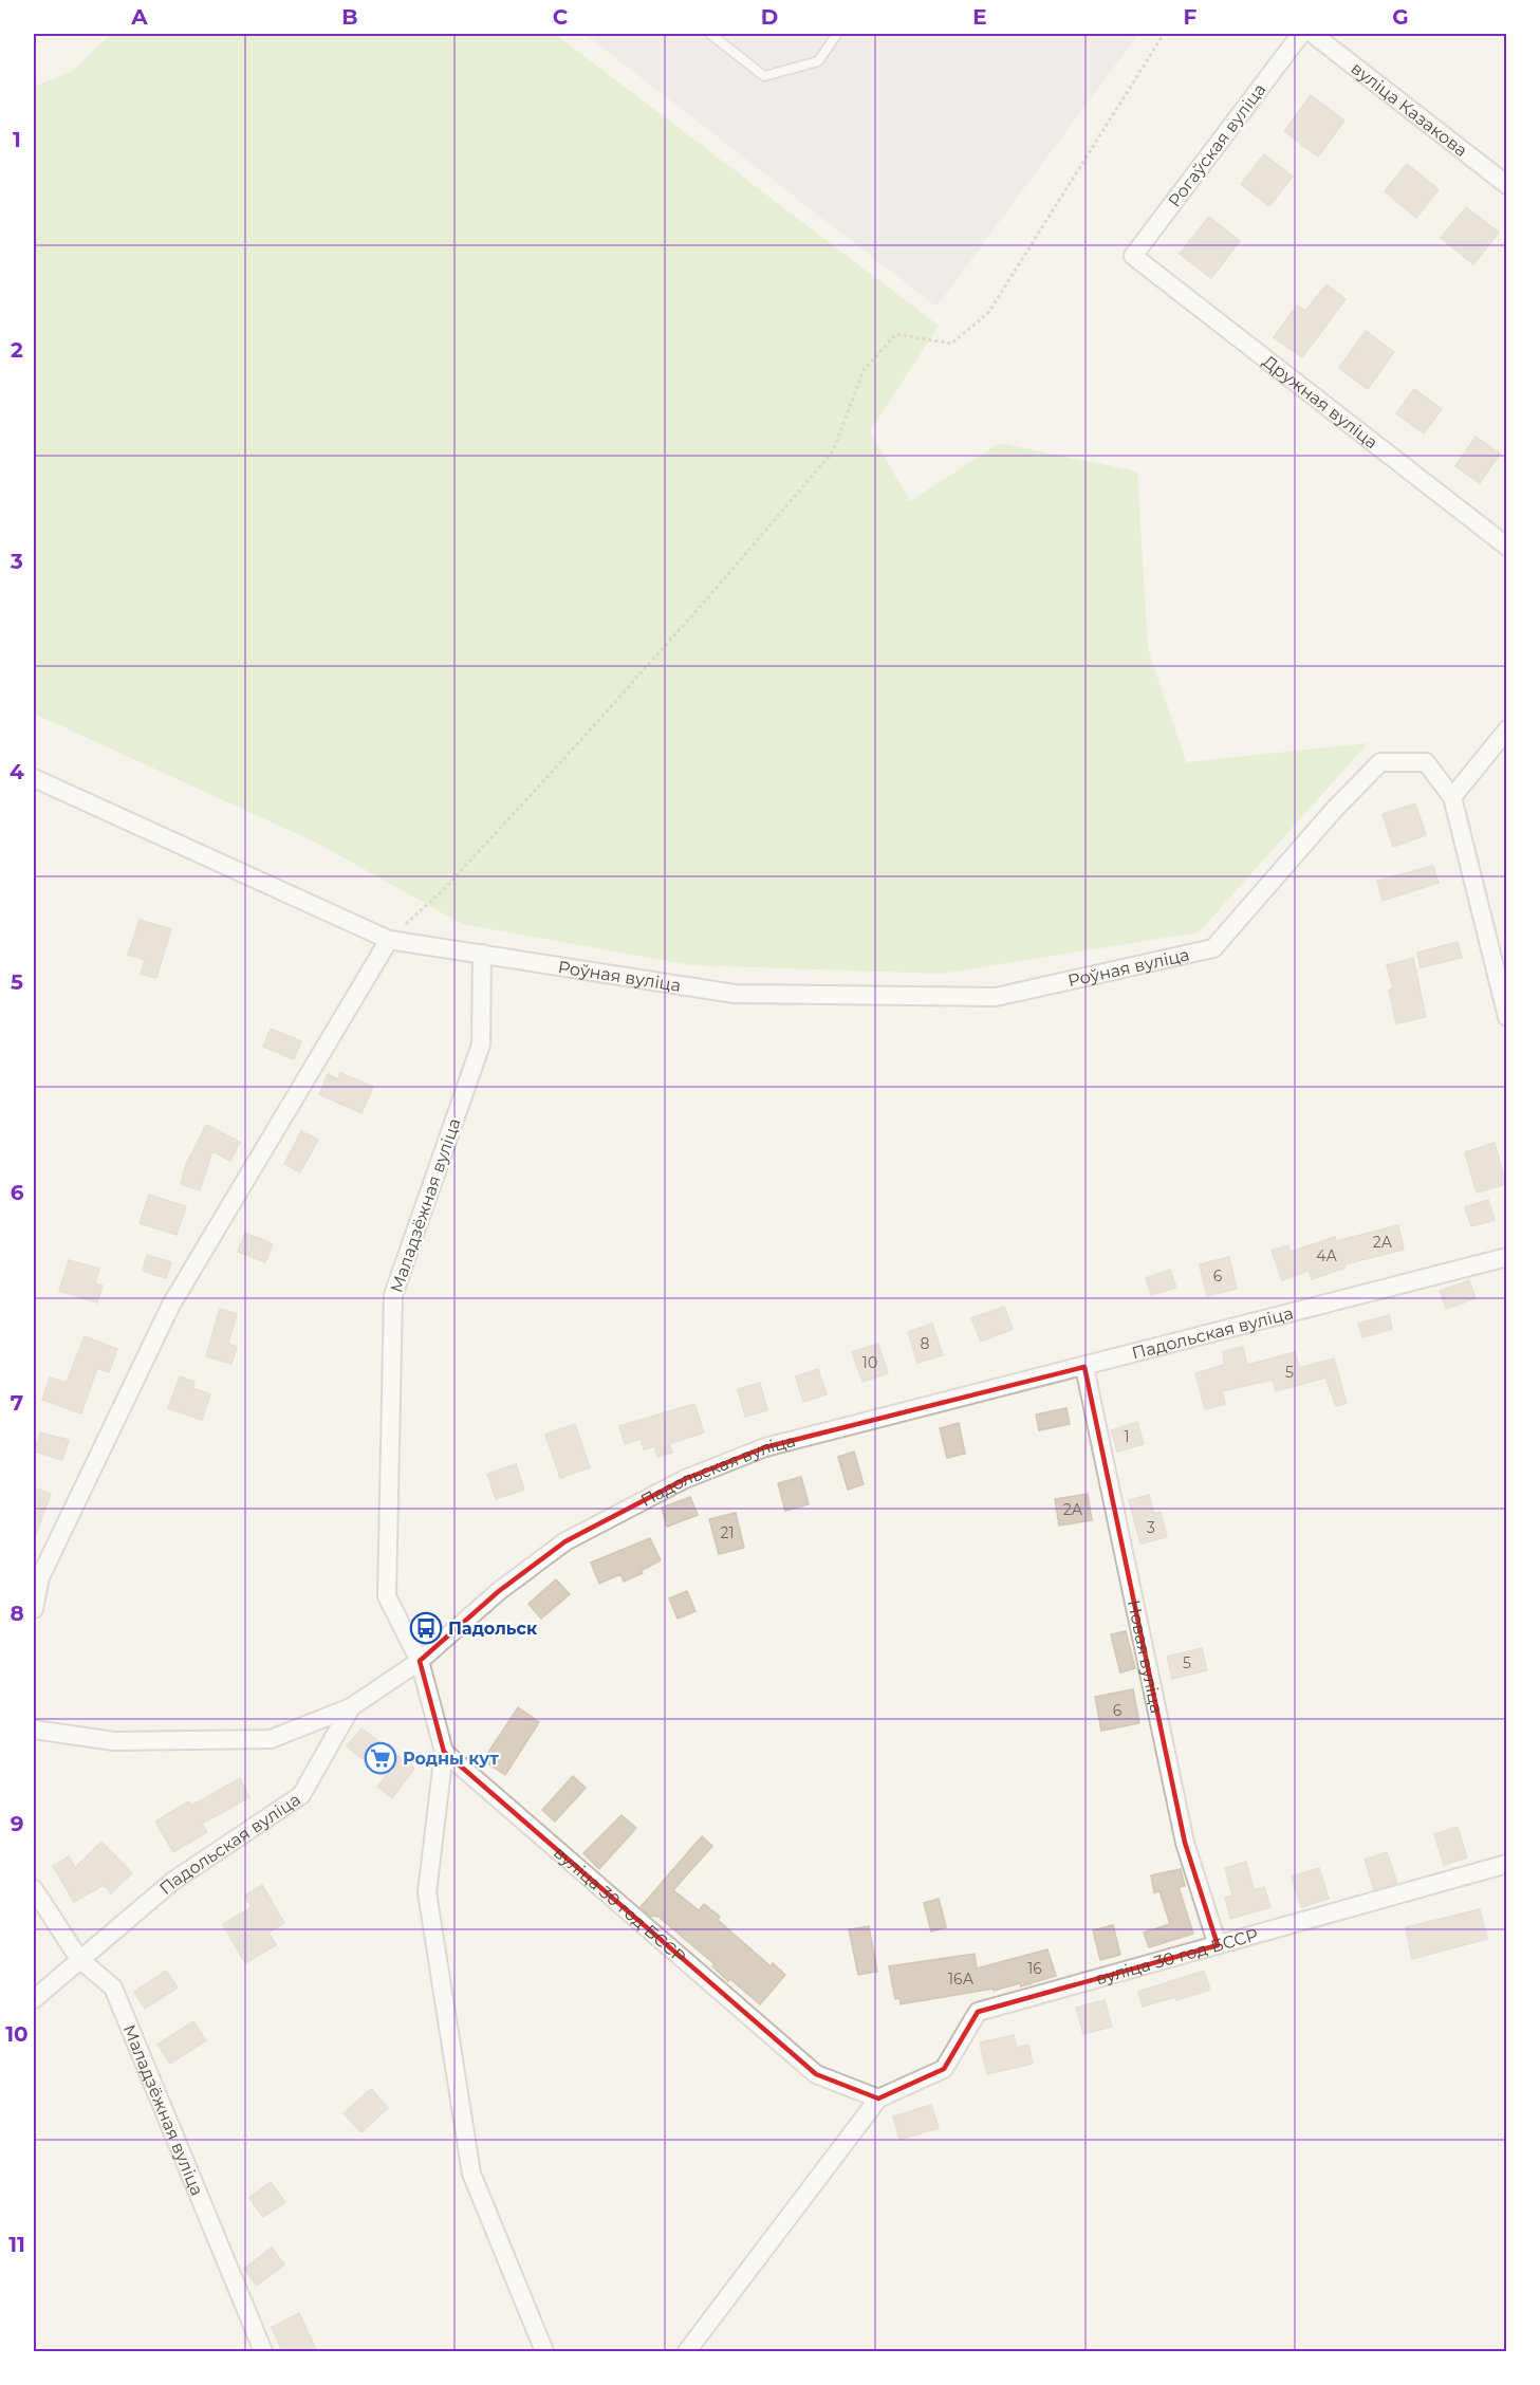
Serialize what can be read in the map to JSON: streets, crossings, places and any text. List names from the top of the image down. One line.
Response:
{"streets":{"street":["вуліца Казакова","Рогаўская вуліца","Дружная вуліца","Роўная вуліца","Маладзёжная вуліца","Падольская вуліца","Новая вуліца","вуліца 30 год БССР"]},"crossings":[["Рогаўская вуліца","Дружная вуліца"],["Роўная вуліца","Маладзёжная вуліца"],["Маладзёжная вуліца","Падольская вуліца"],["Падольская вуліца","Новая вуліца"],["Новая вуліца","вуліца 30 год БССР"]],"places":{"bus stop":["Падольск"],"supermarket":["Родны кут"]},"house_numbers":["2А","4А","6","8","10","5","1","2А","3","21","5","6","16","16А"],"grid":{"columns":["A","B","C","D","E","F","G"],"rows":["1","2","3","4","5","6","7","8","9","10","11"]}}
